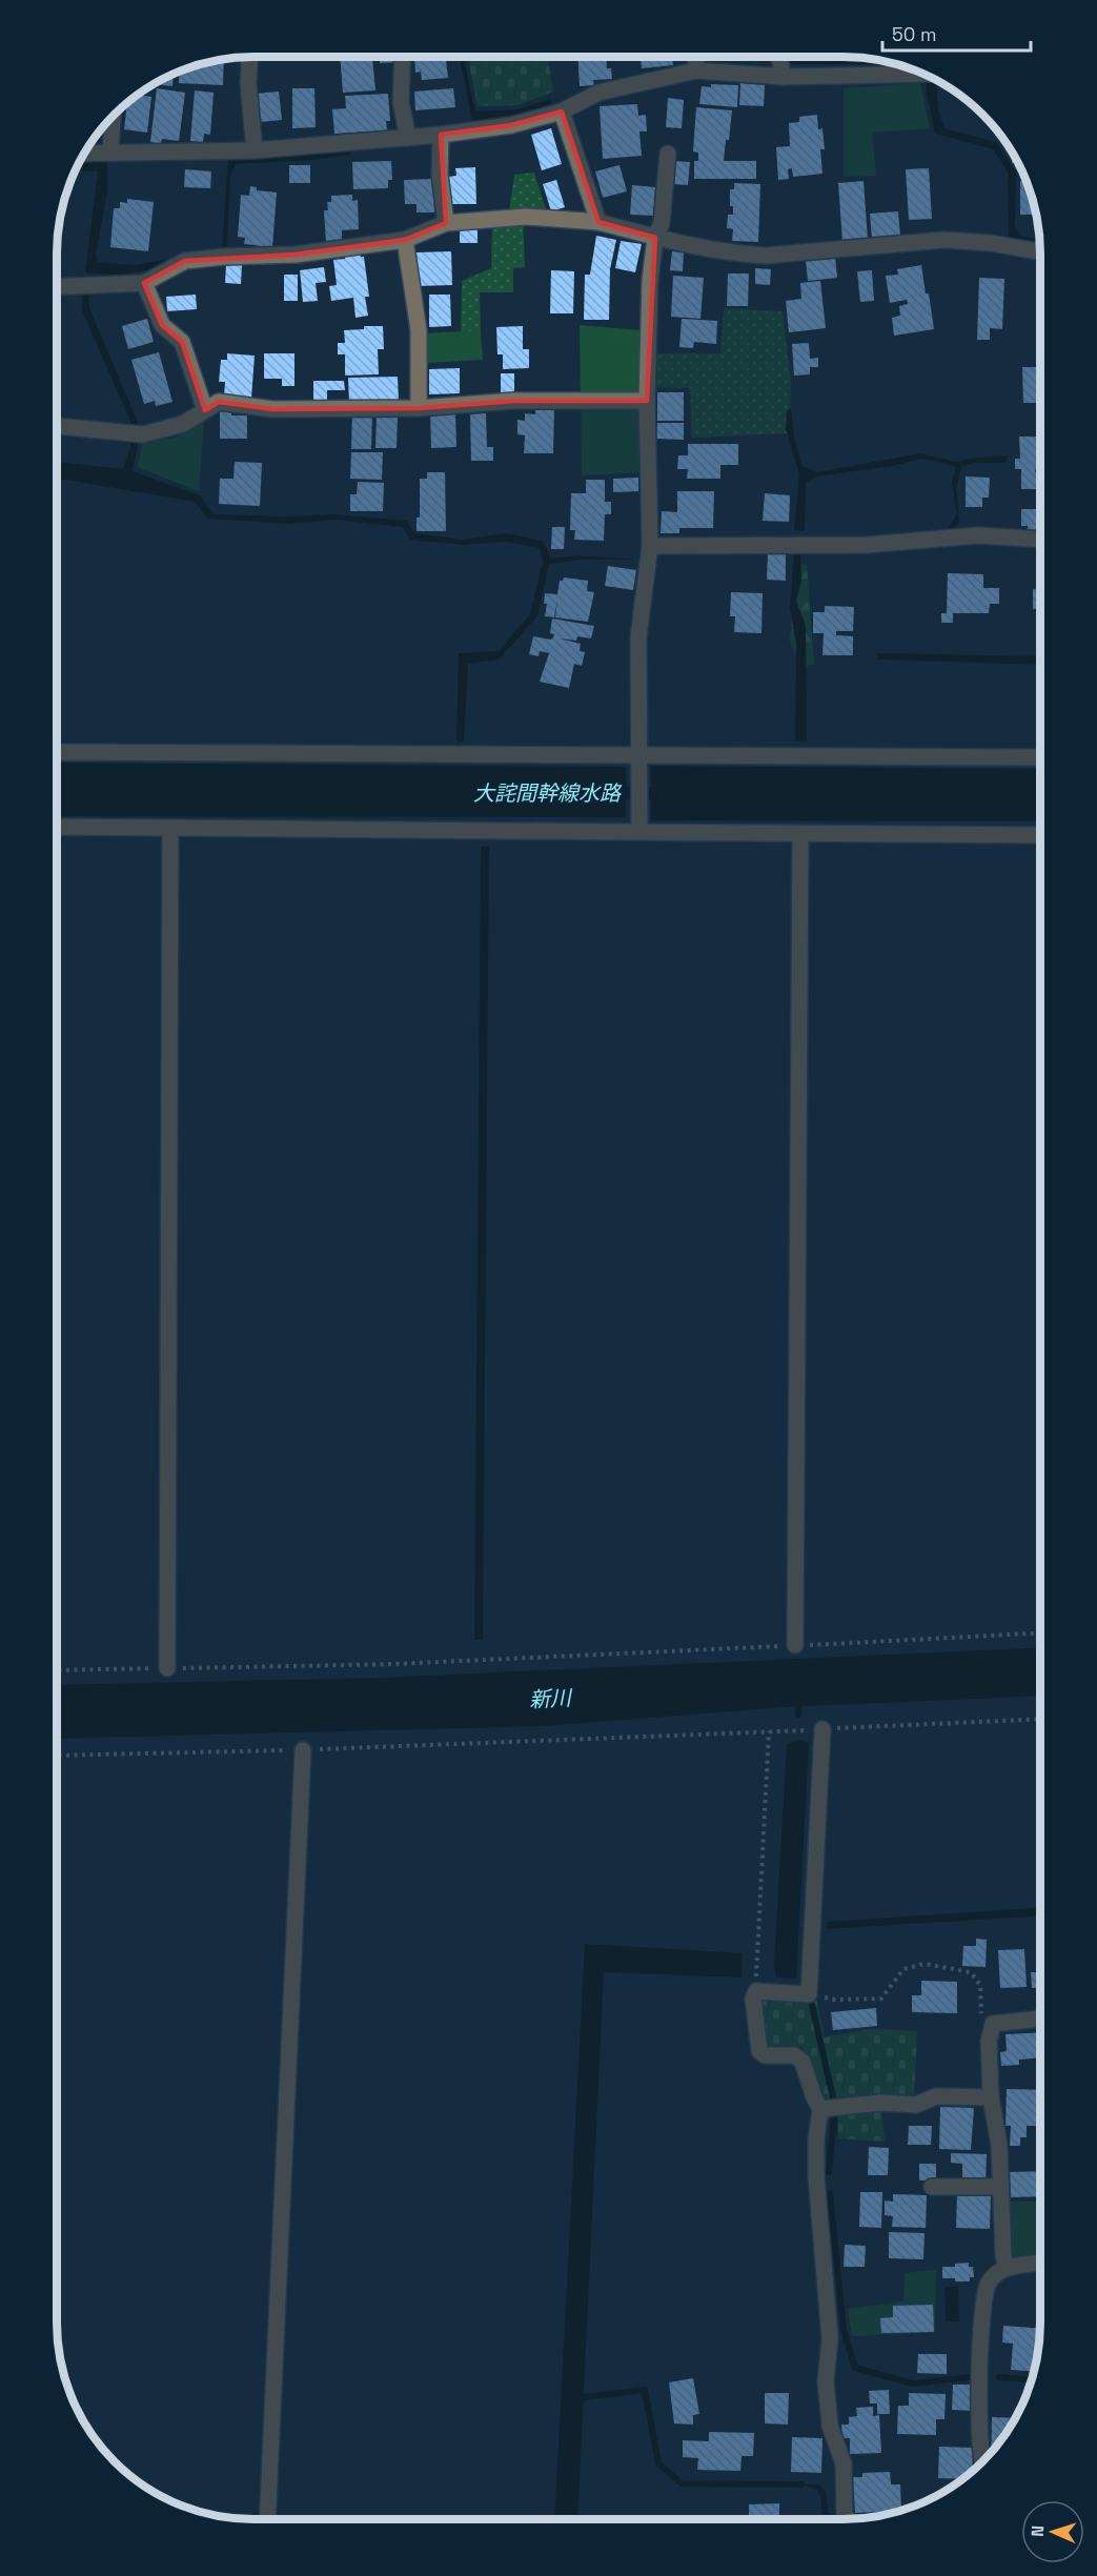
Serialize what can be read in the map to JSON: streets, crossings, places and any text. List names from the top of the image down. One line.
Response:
{"water":["大詫間幹線水路","新川"],"scale_bar":"50 m","north":"left"}
